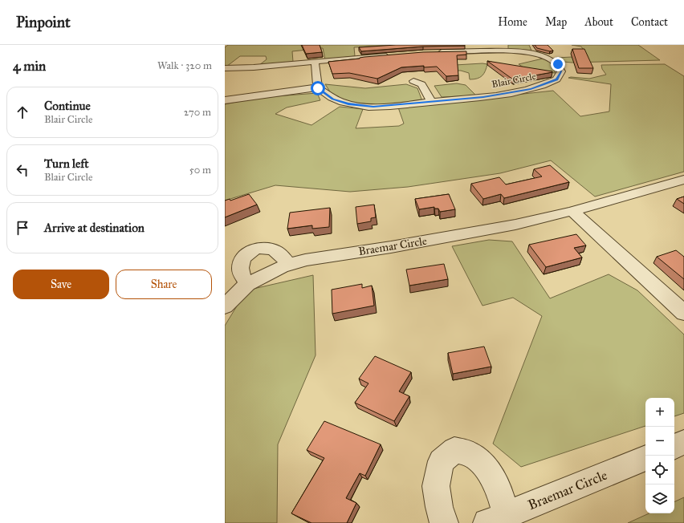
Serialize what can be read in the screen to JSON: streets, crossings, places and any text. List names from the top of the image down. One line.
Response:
{"streets":{"street":["Blair Circle","Braemar Circle"]},"page":{"header":"Pinpoint","nav":["Home","Map","About","Contact"],"heading":["4 min","Walk · 320 m"],"list":[["Continue","Blair Circle","270 m"],["Turn left","Blair Circle","50 m"],"Arrive at destination"],"buttons":["Save","Share"],"map_buttons":["+","−"]}}
